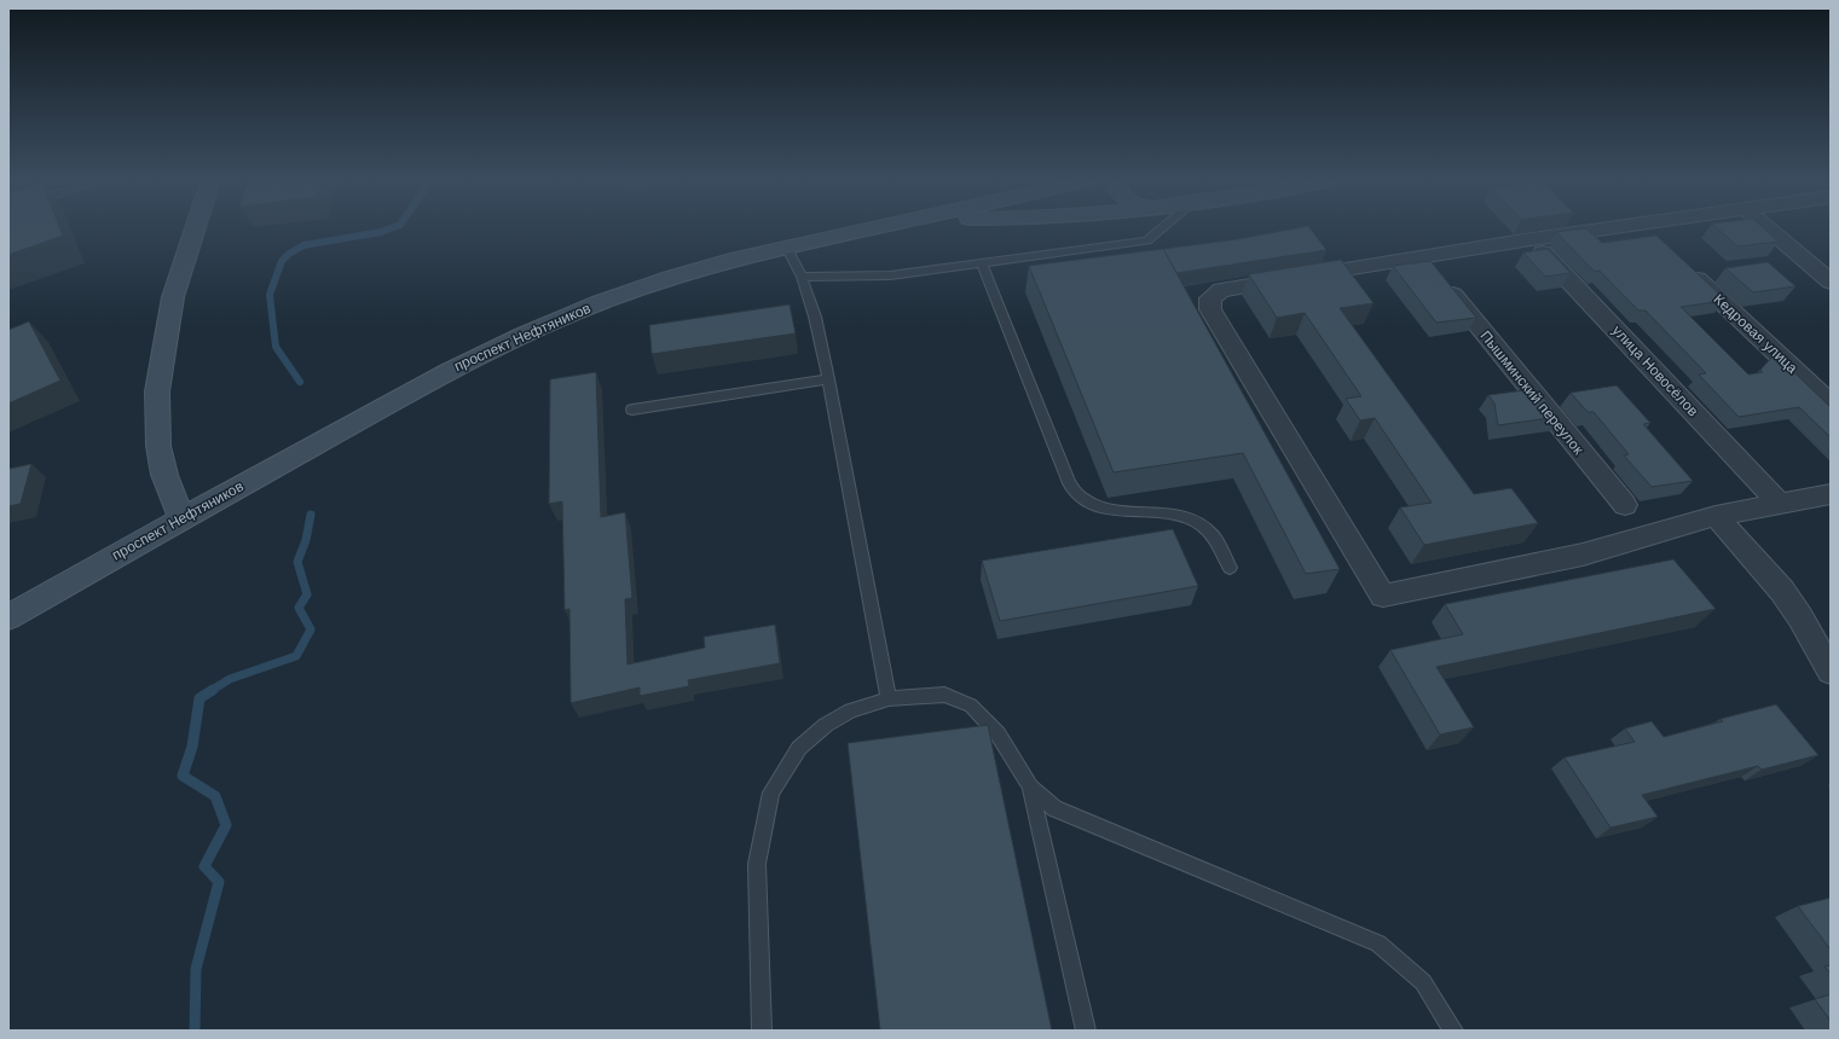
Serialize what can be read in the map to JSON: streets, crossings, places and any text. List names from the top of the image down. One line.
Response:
{"streets":{"main road":["проспект Нефтяников"],"street":["Кедровая улица","улица Новосёлов","Пышминский переулок"]}}
